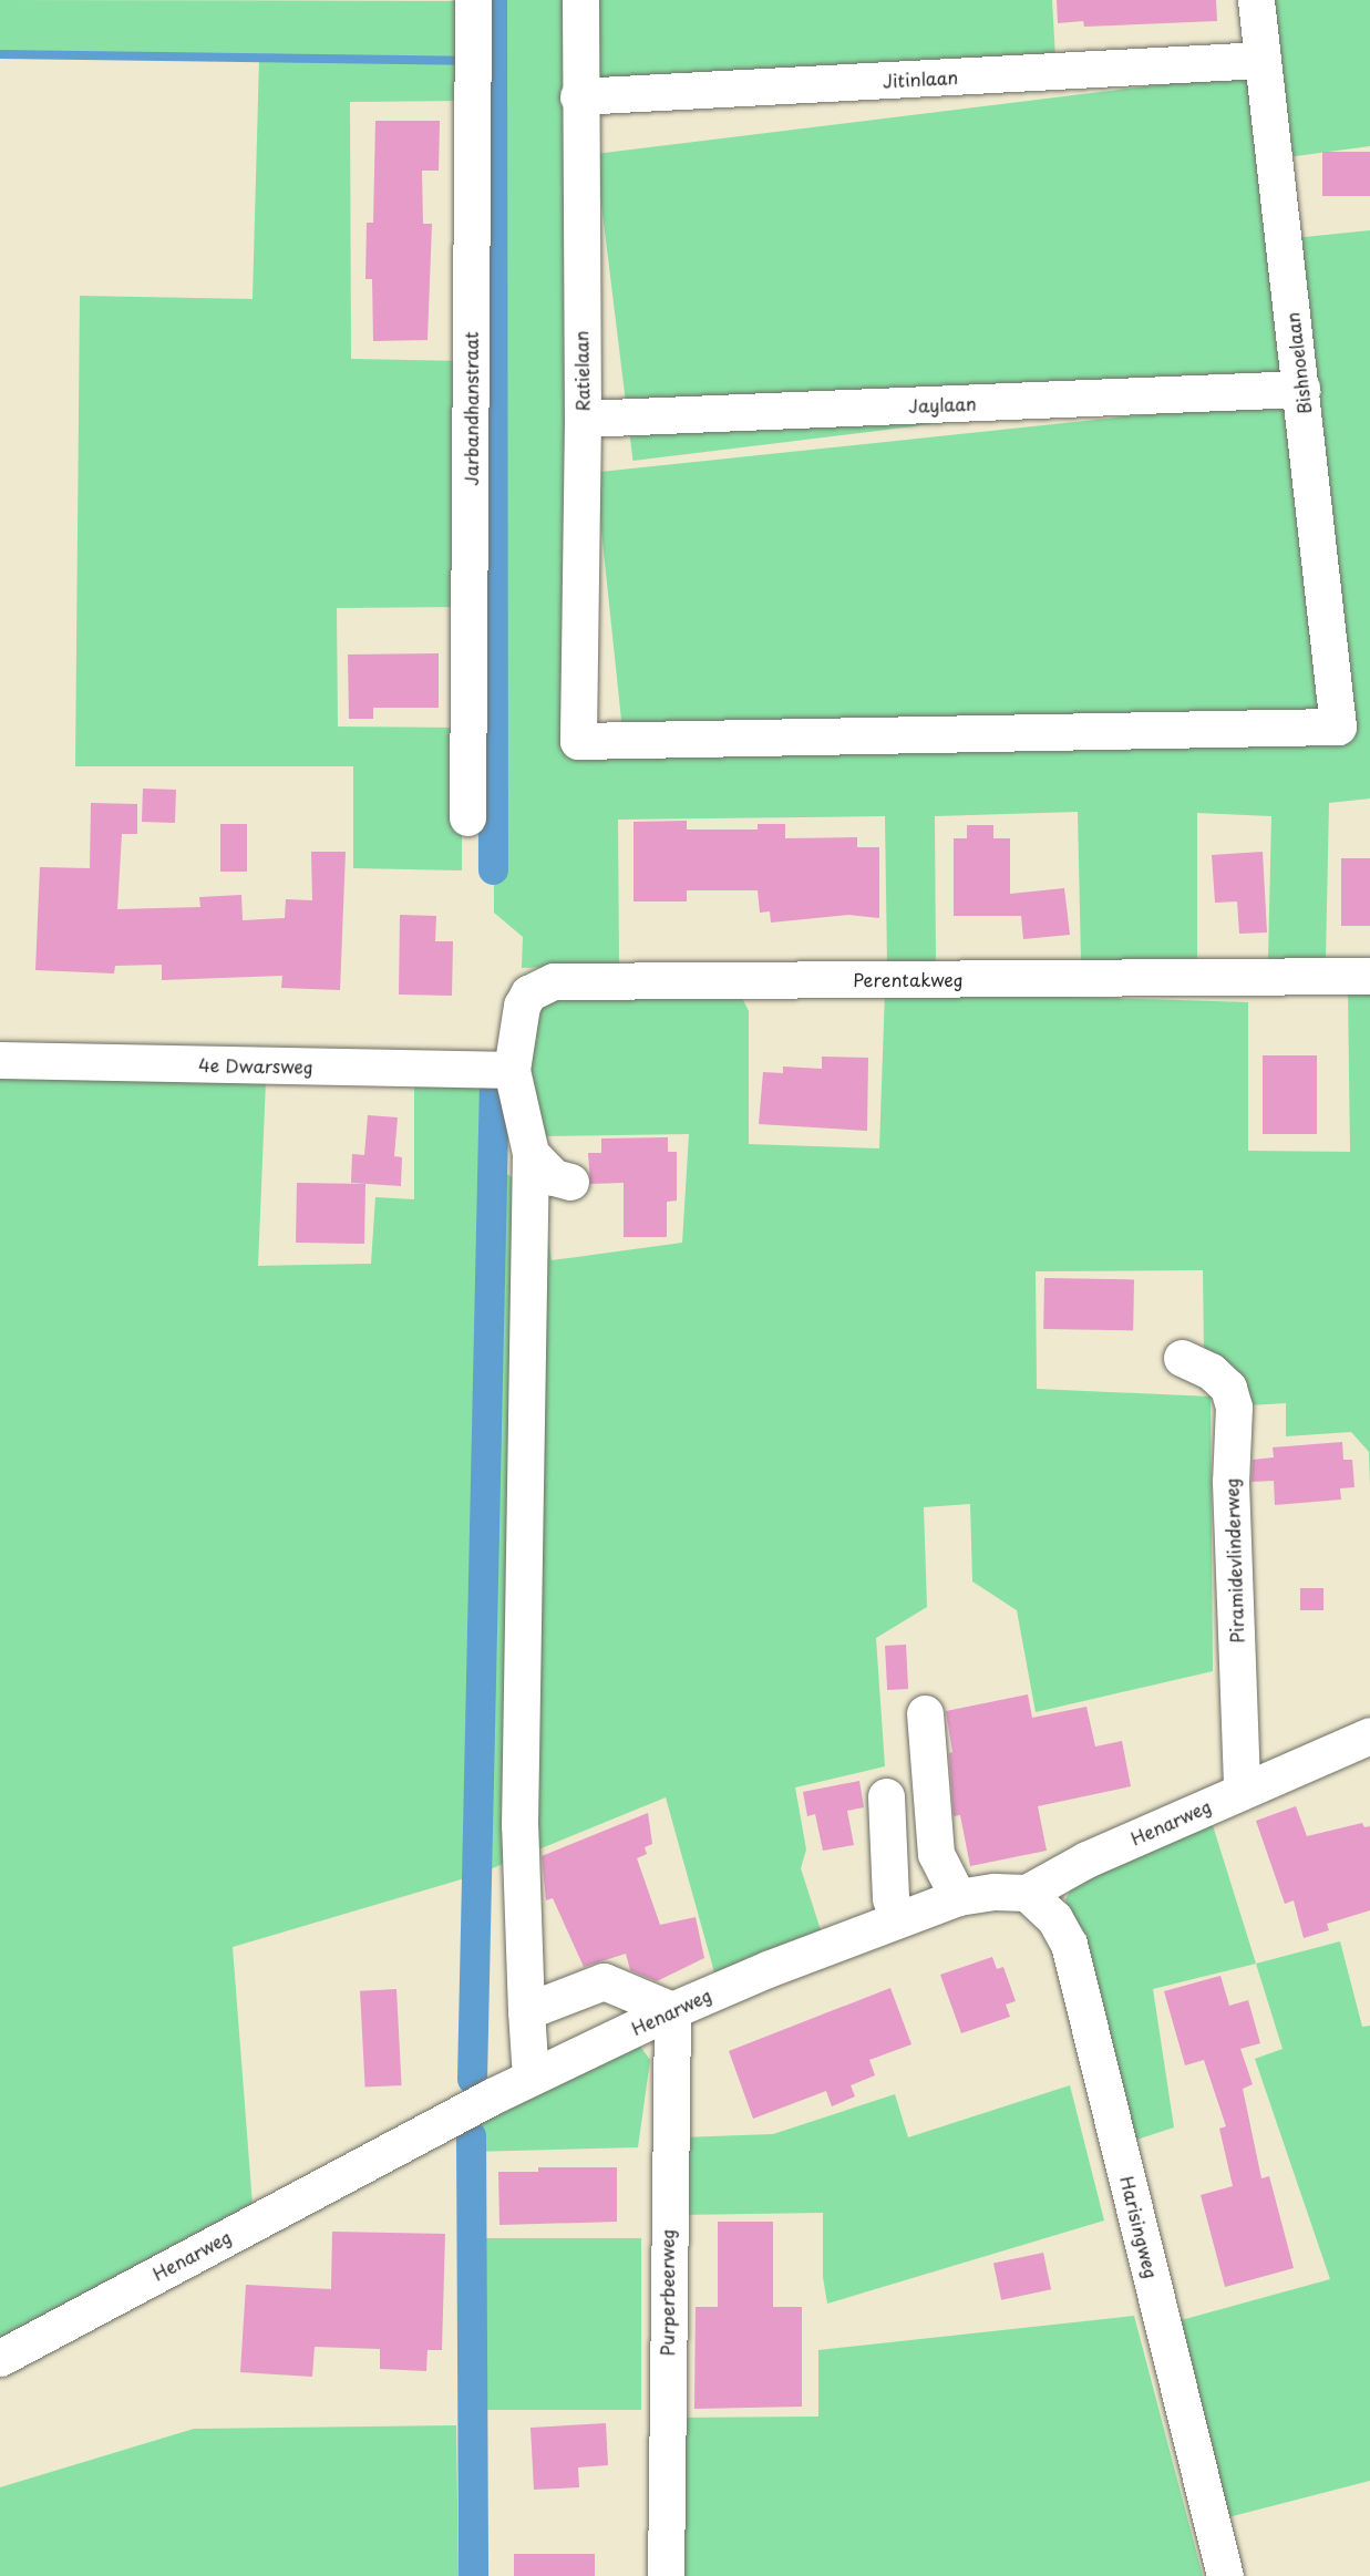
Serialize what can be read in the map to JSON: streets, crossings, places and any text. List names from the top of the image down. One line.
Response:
{"streets":{"street":["Jitinlaan","Bishnoelaan","Ratielaan","Jaylaan","Jarbandhanstraat","Perentakweg","4e Dwarsweg","Piramidevlinderweg","Henarweg","Harisingweg","Purperbeerweg"]},"crossings":[["Jitinlaan","Bishnoelaan"],["Jitinlaan","Ratielaan"],["Bishnoelaan","Ratielaan"],["Bishnoelaan","Jaylaan"],["Ratielaan","Jaylaan"],["Perentakweg","4e Dwarsweg"],["Piramidevlinderweg","Henarweg"],["Henarweg","Harisingweg"],["Henarweg","Purperbeerweg"]]}
